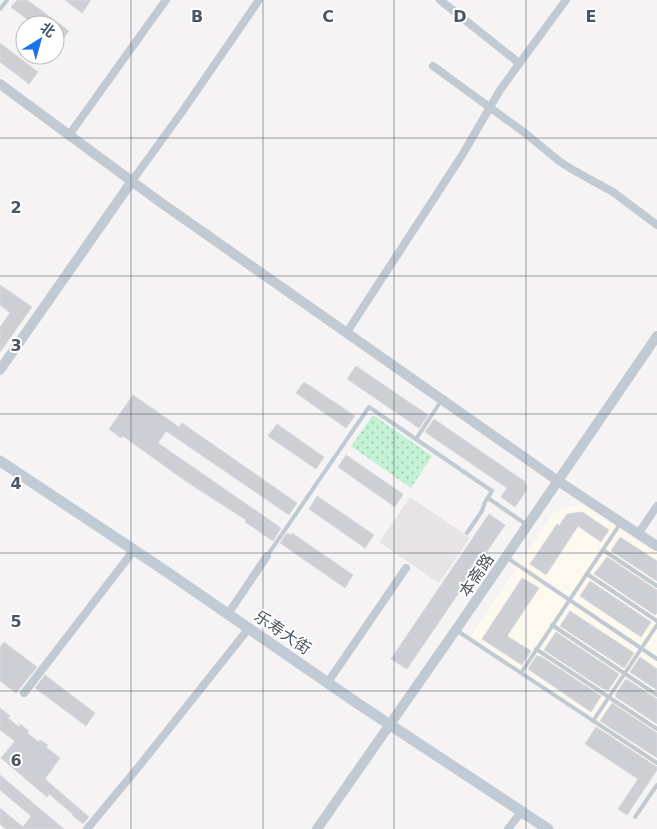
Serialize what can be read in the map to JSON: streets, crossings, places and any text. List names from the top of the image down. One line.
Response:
{"streets":{"main road":["乐寿大街"],"street":["本斋路"]},"crossings":[["本斋路","乐寿大街"]],"north":"top right","grid":{"columns":["B","C","D","E"],"rows":["2","3","4","5","6"]}}
